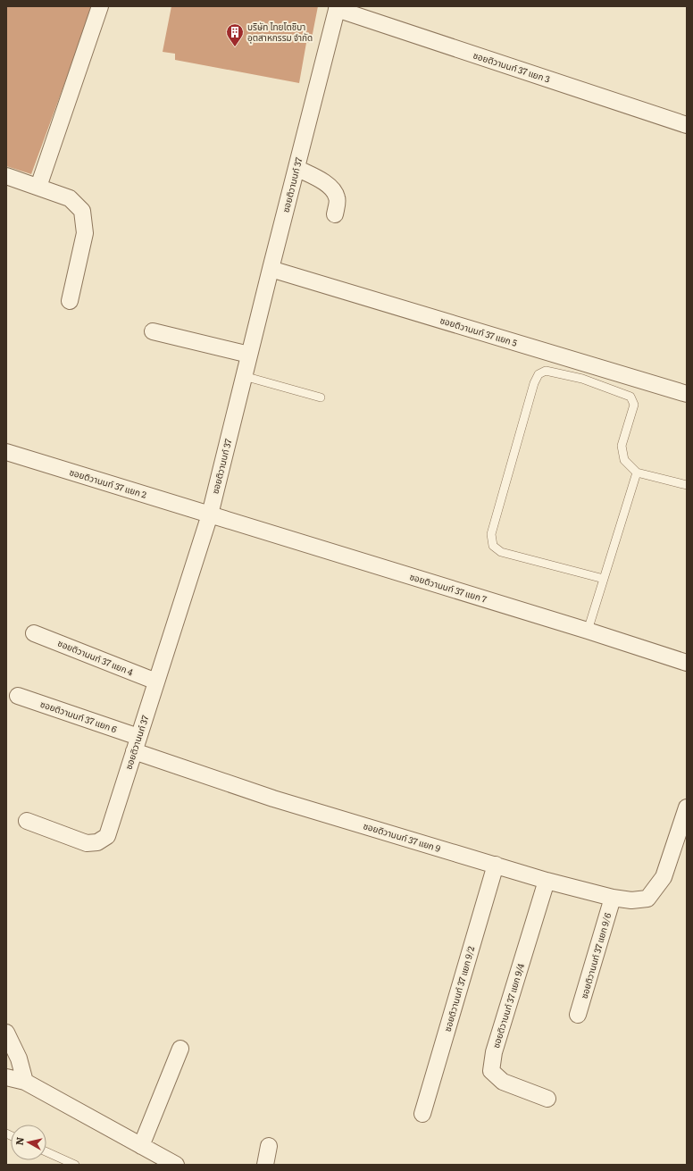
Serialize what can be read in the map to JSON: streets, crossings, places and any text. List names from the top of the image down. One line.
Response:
{"streets":{"street":["ซอยติวานนท์ 37 แยก 3","ซอยติวานนท์ 37","ซอยติวานนท์ 37 แยก 5","ซอยติวานนท์ 37 แยก 2","ซอยติวานนท์ 37 แยก 7","ซอยติวานนท์ 37 แยก 4","ซอยติวานนท์ 37 แยก 6","ซอยติวานนท์ 37 แยก 9","ซอยติวานนท์ 37 แยก 9/6","ซอยติวานนท์ 37 แยก 9/2","ซอยติวานนท์ 37 แยก 9/4"]},"crossings":[["ซอยติวานนท์ 37 แยก 3","ซอยติวานนท์ 37"],["ซอยติวานนท์ 37","ซอยติวานนท์ 37 แยก 5"],["ซอยติวานนท์ 37","ซอยติวานนท์ 37 แยก 2"],["ซอยติวานนท์ 37","ซอยติวานนท์ 37 แยก 7"],["ซอยติวานนท์ 37","ซอยติวานนท์ 37 แยก 4"],["ซอยติวานนท์ 37","ซอยติวานนท์ 37 แยก 6"],["ซอยติวานนท์ 37","ซอยติวานนท์ 37 แยก 9"],["ซอยติวานนท์ 37 แยก 2","ซอยติวานนท์ 37 แยก 7"],["ซอยติวานนท์ 37 แยก 6","ซอยติวานนท์ 37 แยก 9"],["ซอยติวานนท์ 37 แยก 9","ซอยติวานนท์ 37 แยก 9/6"],["ซอยติวานนท์ 37 แยก 9","ซอยติวานนท์ 37 แยก 9/2"],["ซอยติวานนท์ 37 แยก 9","ซอยติวานนท์ 37 แยก 9/4"]],"places":{"building":["บริษัท ไทยโตชิบา อุตสาหกรรม จำกัด"]},"north":"left"}
